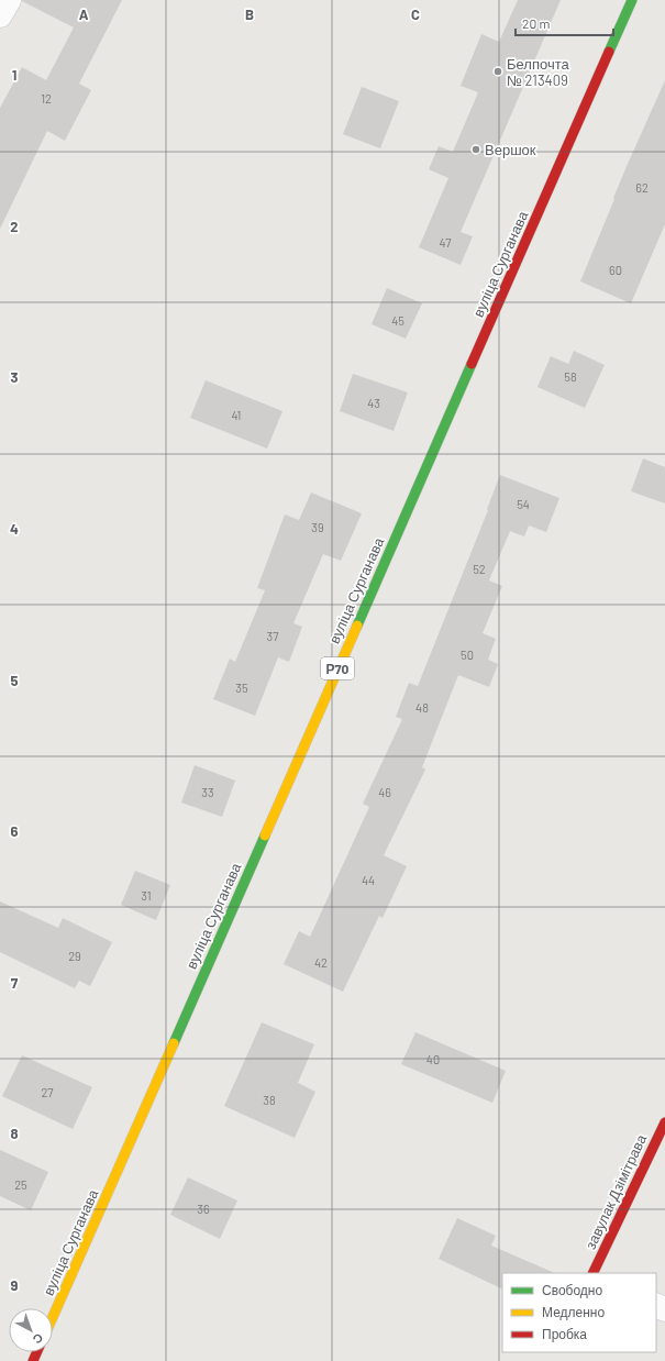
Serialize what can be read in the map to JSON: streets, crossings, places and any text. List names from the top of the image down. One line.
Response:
{"streets":{"main road":["вуліца Сурганава","Р70","завулак Дзімітрава"]},"places":["Белпочта № 213409","Вершок"],"house_numbers":["12","62","47","60","45","58","43","41","54","39","52","37","50","35","48","33","46","44","31","29","42","40","27","38","25","36"],"legend":["Свободно","Медленно","Пробка"],"scale_bar":"20 m","north":"bottom right","grid":{"columns":["A","B","C"],"rows":["1","2","3","4","5","6","7","8","9"]}}
